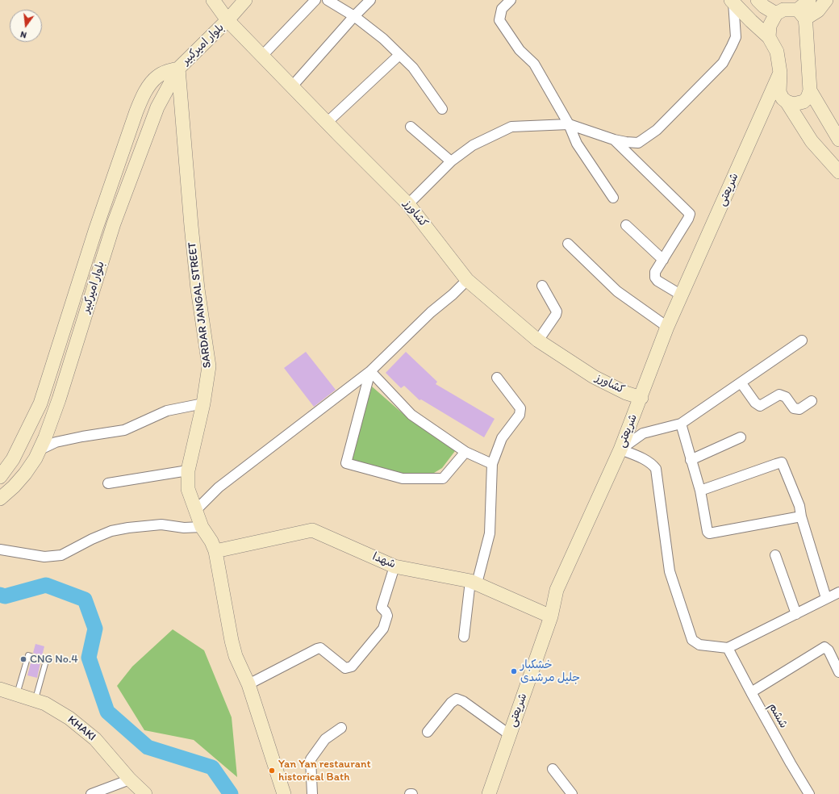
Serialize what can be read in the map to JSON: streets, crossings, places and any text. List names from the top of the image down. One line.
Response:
{"streets":{"main road":["بلوار امیرکبیر","شریعتی","کشاورز","SARDAR JANGAL STREET","شهدا","KHAKI"],"street":["ششم"]},"crossings":[["بلوار امیرکبیر","کشاورز"],["بلوار امیرکبیر","SARDAR JANGAL STREET"],["شریعتی","کشاورز"],["شریعتی","شهدا"],["SARDAR JANGAL STREET","شهدا"]],"places":["CNG No.4","خشکبار جلیل مرشدی","Yan Yan restaurant historical Bath"],"north":"bottom"}
